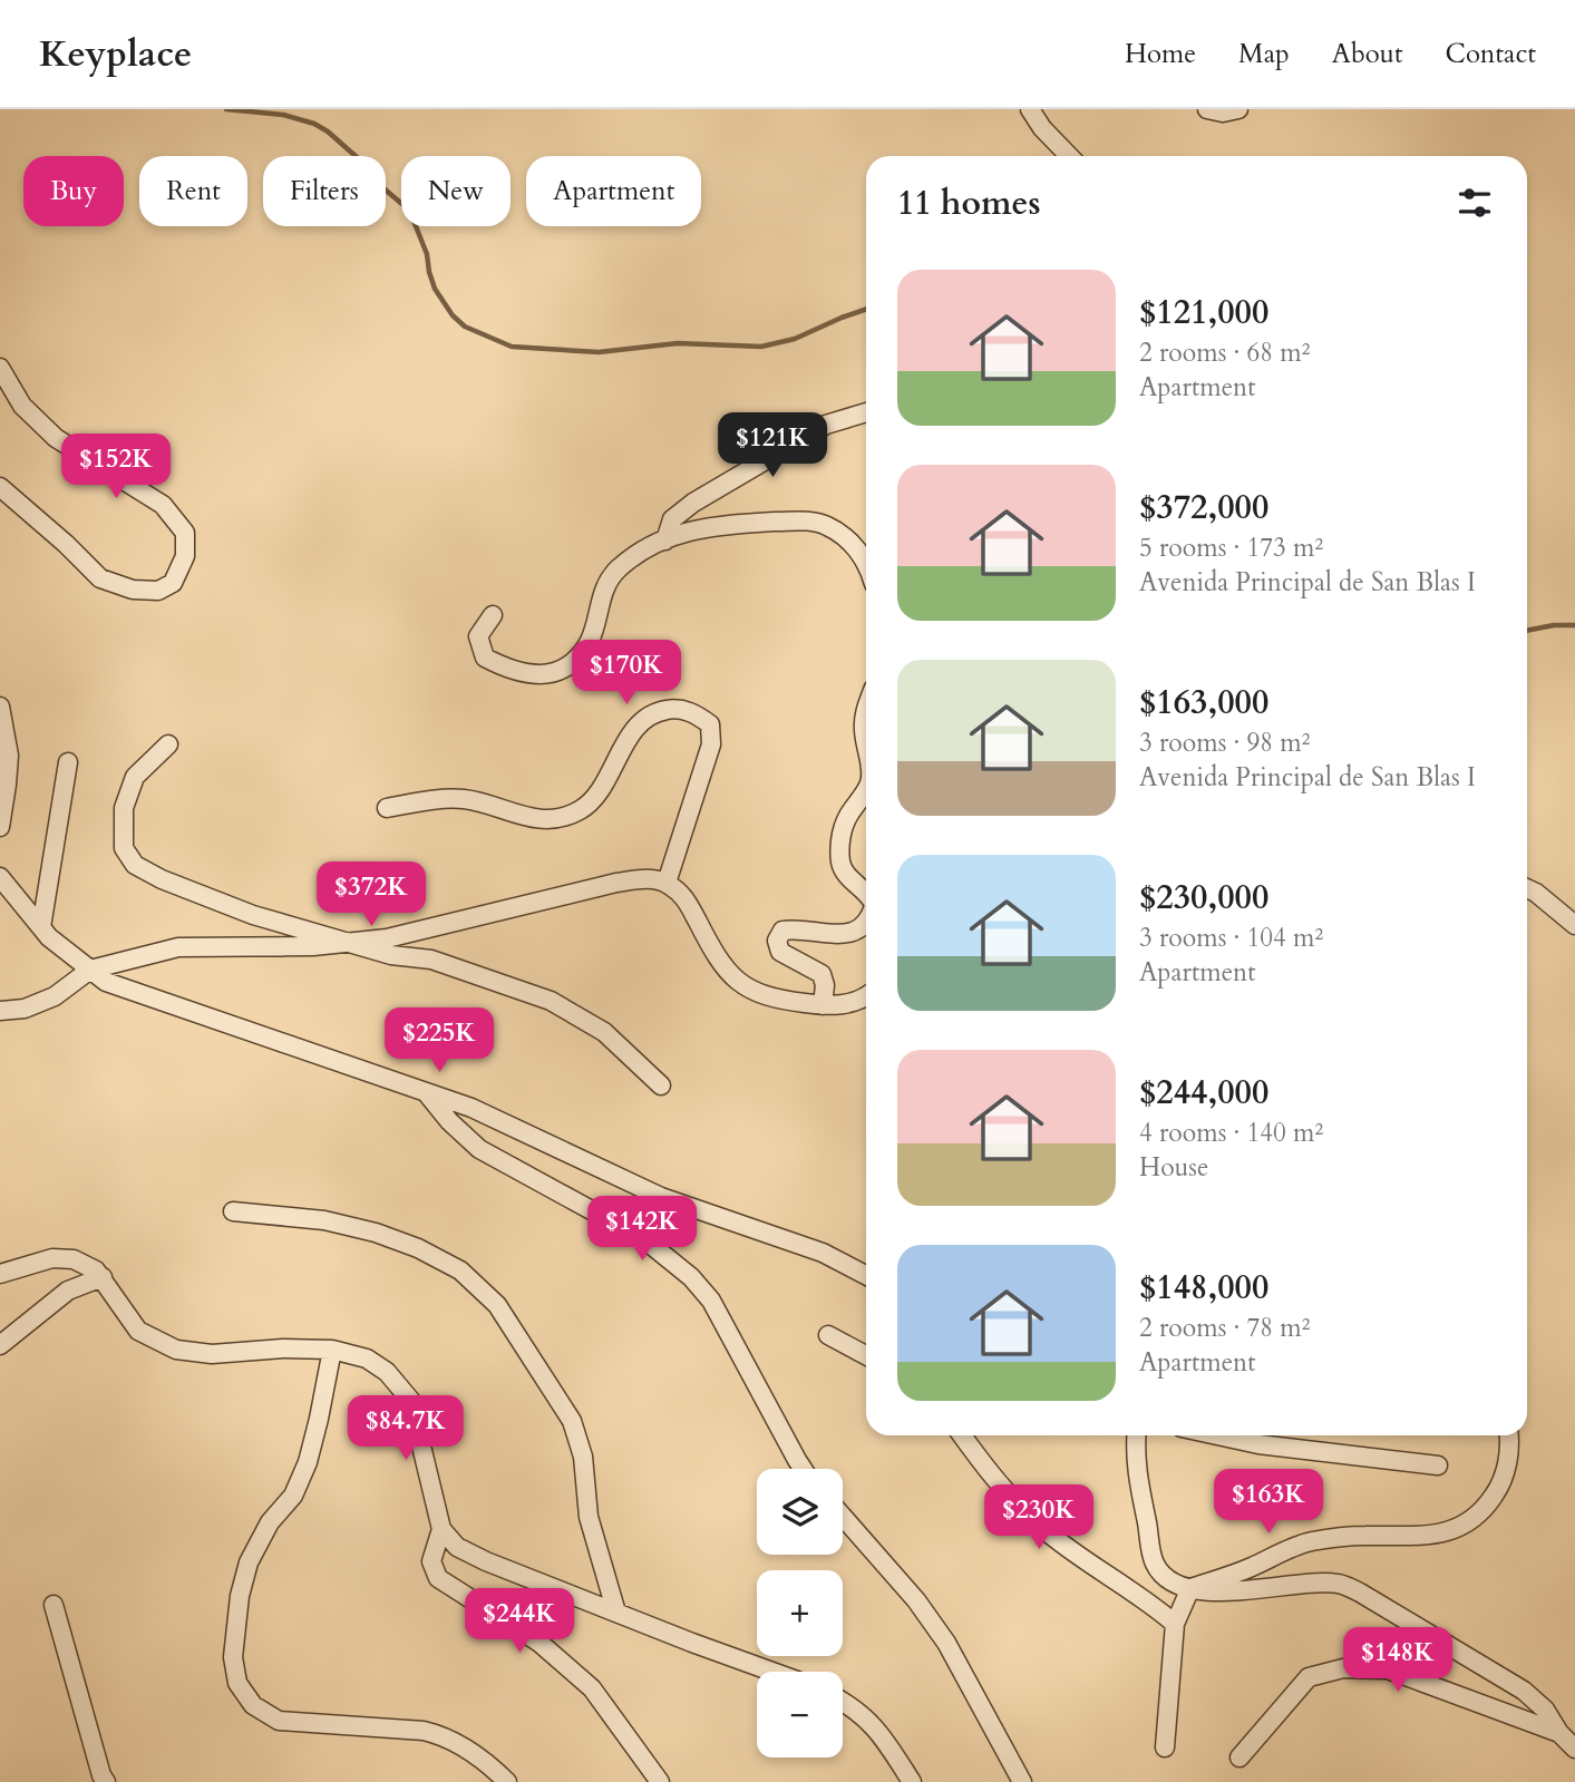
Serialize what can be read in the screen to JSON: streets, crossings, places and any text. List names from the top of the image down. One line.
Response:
{"page":{"header":"Keyplace","nav":["Home","Map","About","Contact"],"chip":["Buy","Rent","Filters","New","Apartment"],"heading":"11 homes","list":[{"name":"$121,000","note":"2 rooms · 68 m² · Apartment"},{"name":"$372,000","note":"5 rooms · 173 m² · Avenida Principal de San Blas I"},{"name":"$163,000","note":"3 rooms · 98 m² · Avenida Principal de San Blas I"},{"name":"$230,000","note":"3 rooms · 104 m² · Apartment"},{"name":"$244,000","note":"4 rooms · 140 m² · House"},{"name":"$148,000","note":"2 rooms · 78 m² · Apartment"}],"price":["$121K","$152K","$170K","$372K","$225K","$142K","$84.7K","$163K","$230K","$244K","$148K"],"map_buttons":["+","−"]}}
